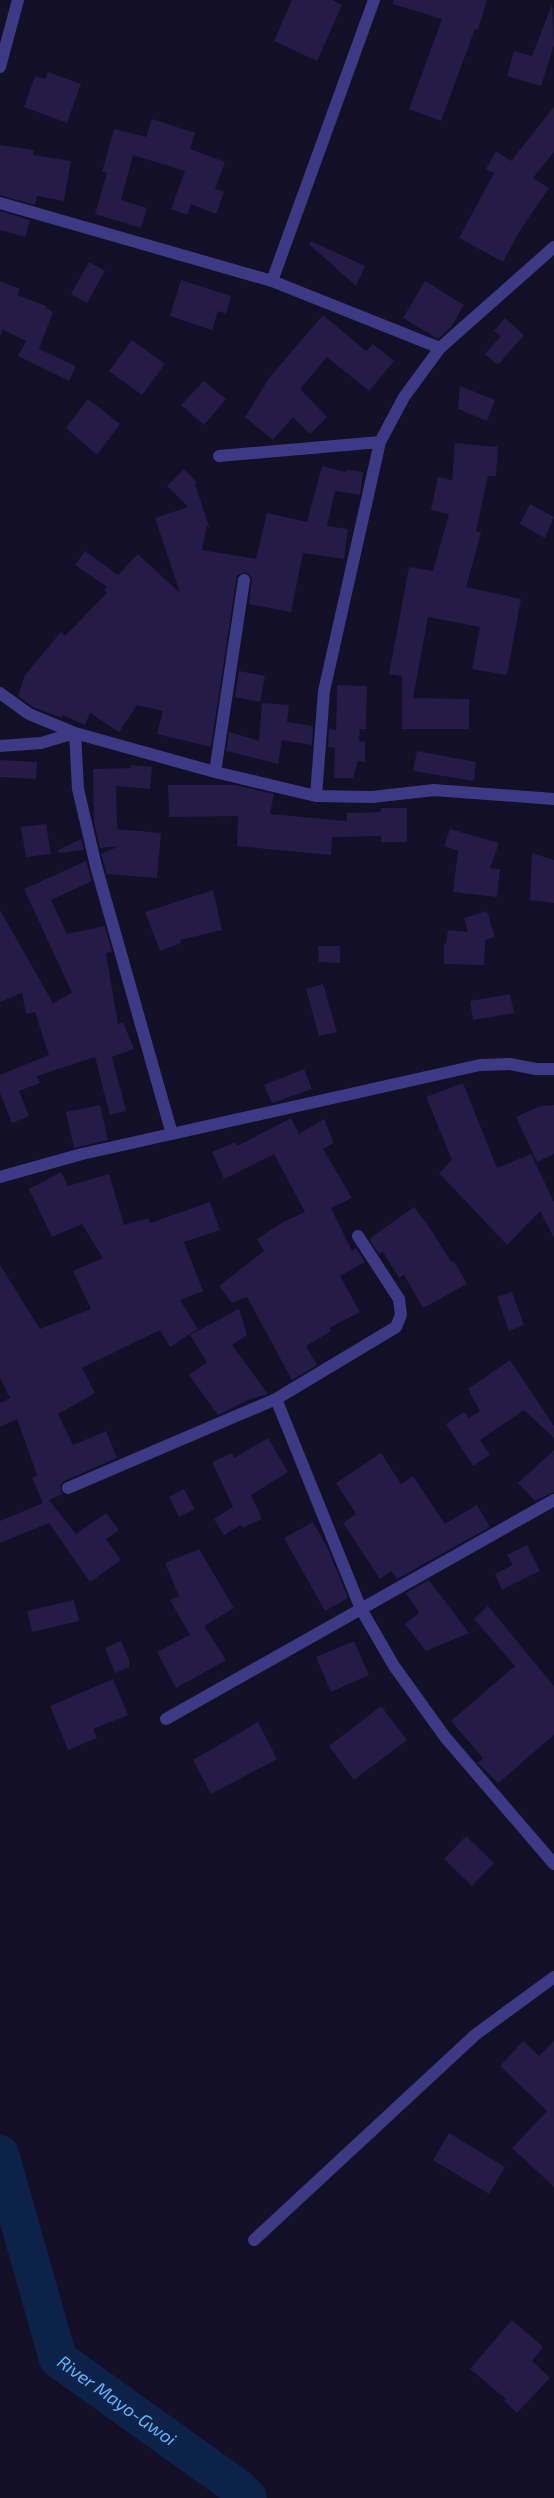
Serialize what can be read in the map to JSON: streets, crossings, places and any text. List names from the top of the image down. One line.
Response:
{"water":["River Mayo-Gwoi"]}
